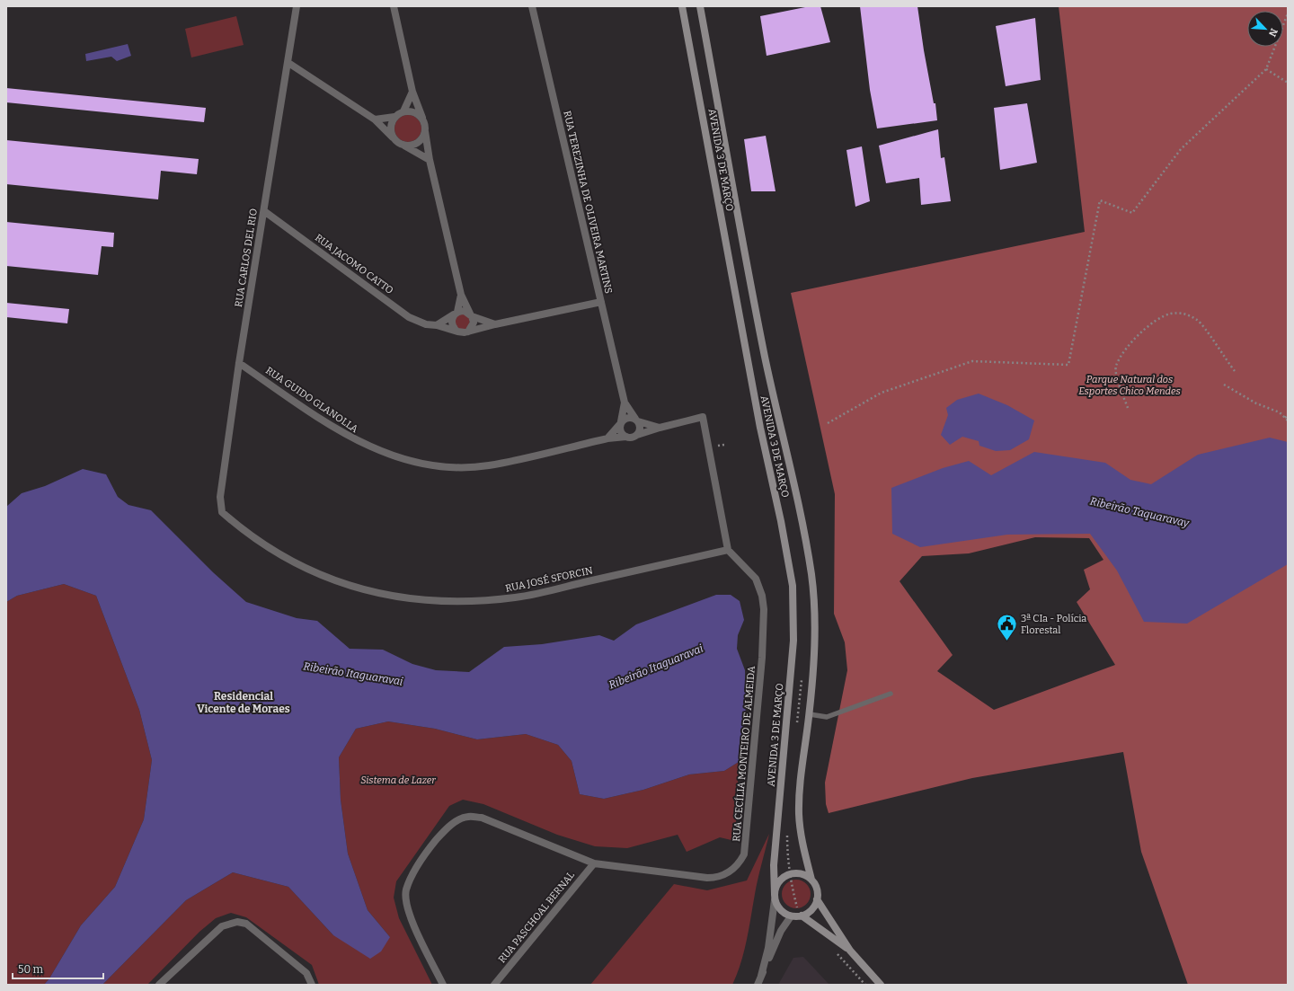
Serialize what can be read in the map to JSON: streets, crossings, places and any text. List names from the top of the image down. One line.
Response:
{"streets":{"main road":["AVENIDA 3 DE MARÇO"],"street":["RUA TEREZINHA DE OLIVEIRA MARTINS","RUA CARLOS DEL RIO","RUA JACOMO CATTO","RUA GUIDO GLANOLLA","RUA JOSÉ SFORCIN","RUA CECÍLIA MONTEIRO DE ALMEIDA","RUA PASCHOAL BERNAL"]},"crossings":[["RUA TEREZINHA DE OLIVEIRA MARTINS","RUA GUIDO GLANOLLA"],["RUA CARLOS DEL RIO","RUA JACOMO CATTO"],["RUA CARLOS DEL RIO","RUA GUIDO GLANOLLA"],["RUA CARLOS DEL RIO","RUA JOSÉ SFORCIN"],["RUA JOSÉ SFORCIN","RUA CECÍLIA MONTEIRO DE ALMEIDA"],["RUA CECÍLIA MONTEIRO DE ALMEIDA","RUA PASCHOAL BERNAL"]],"districts":["Residencial Vicente de Moraes"],"water":["Ribeirão Taquaravay","Ribeirão Itaguaravai"],"parks":["Parque Natural dos Esportes Chico Mendes","Sistema de Lazer"],"places":{"public building":["3ª CIa - Polícia Florestal"]},"scale_bar":"50 m","north":"bottom right"}
